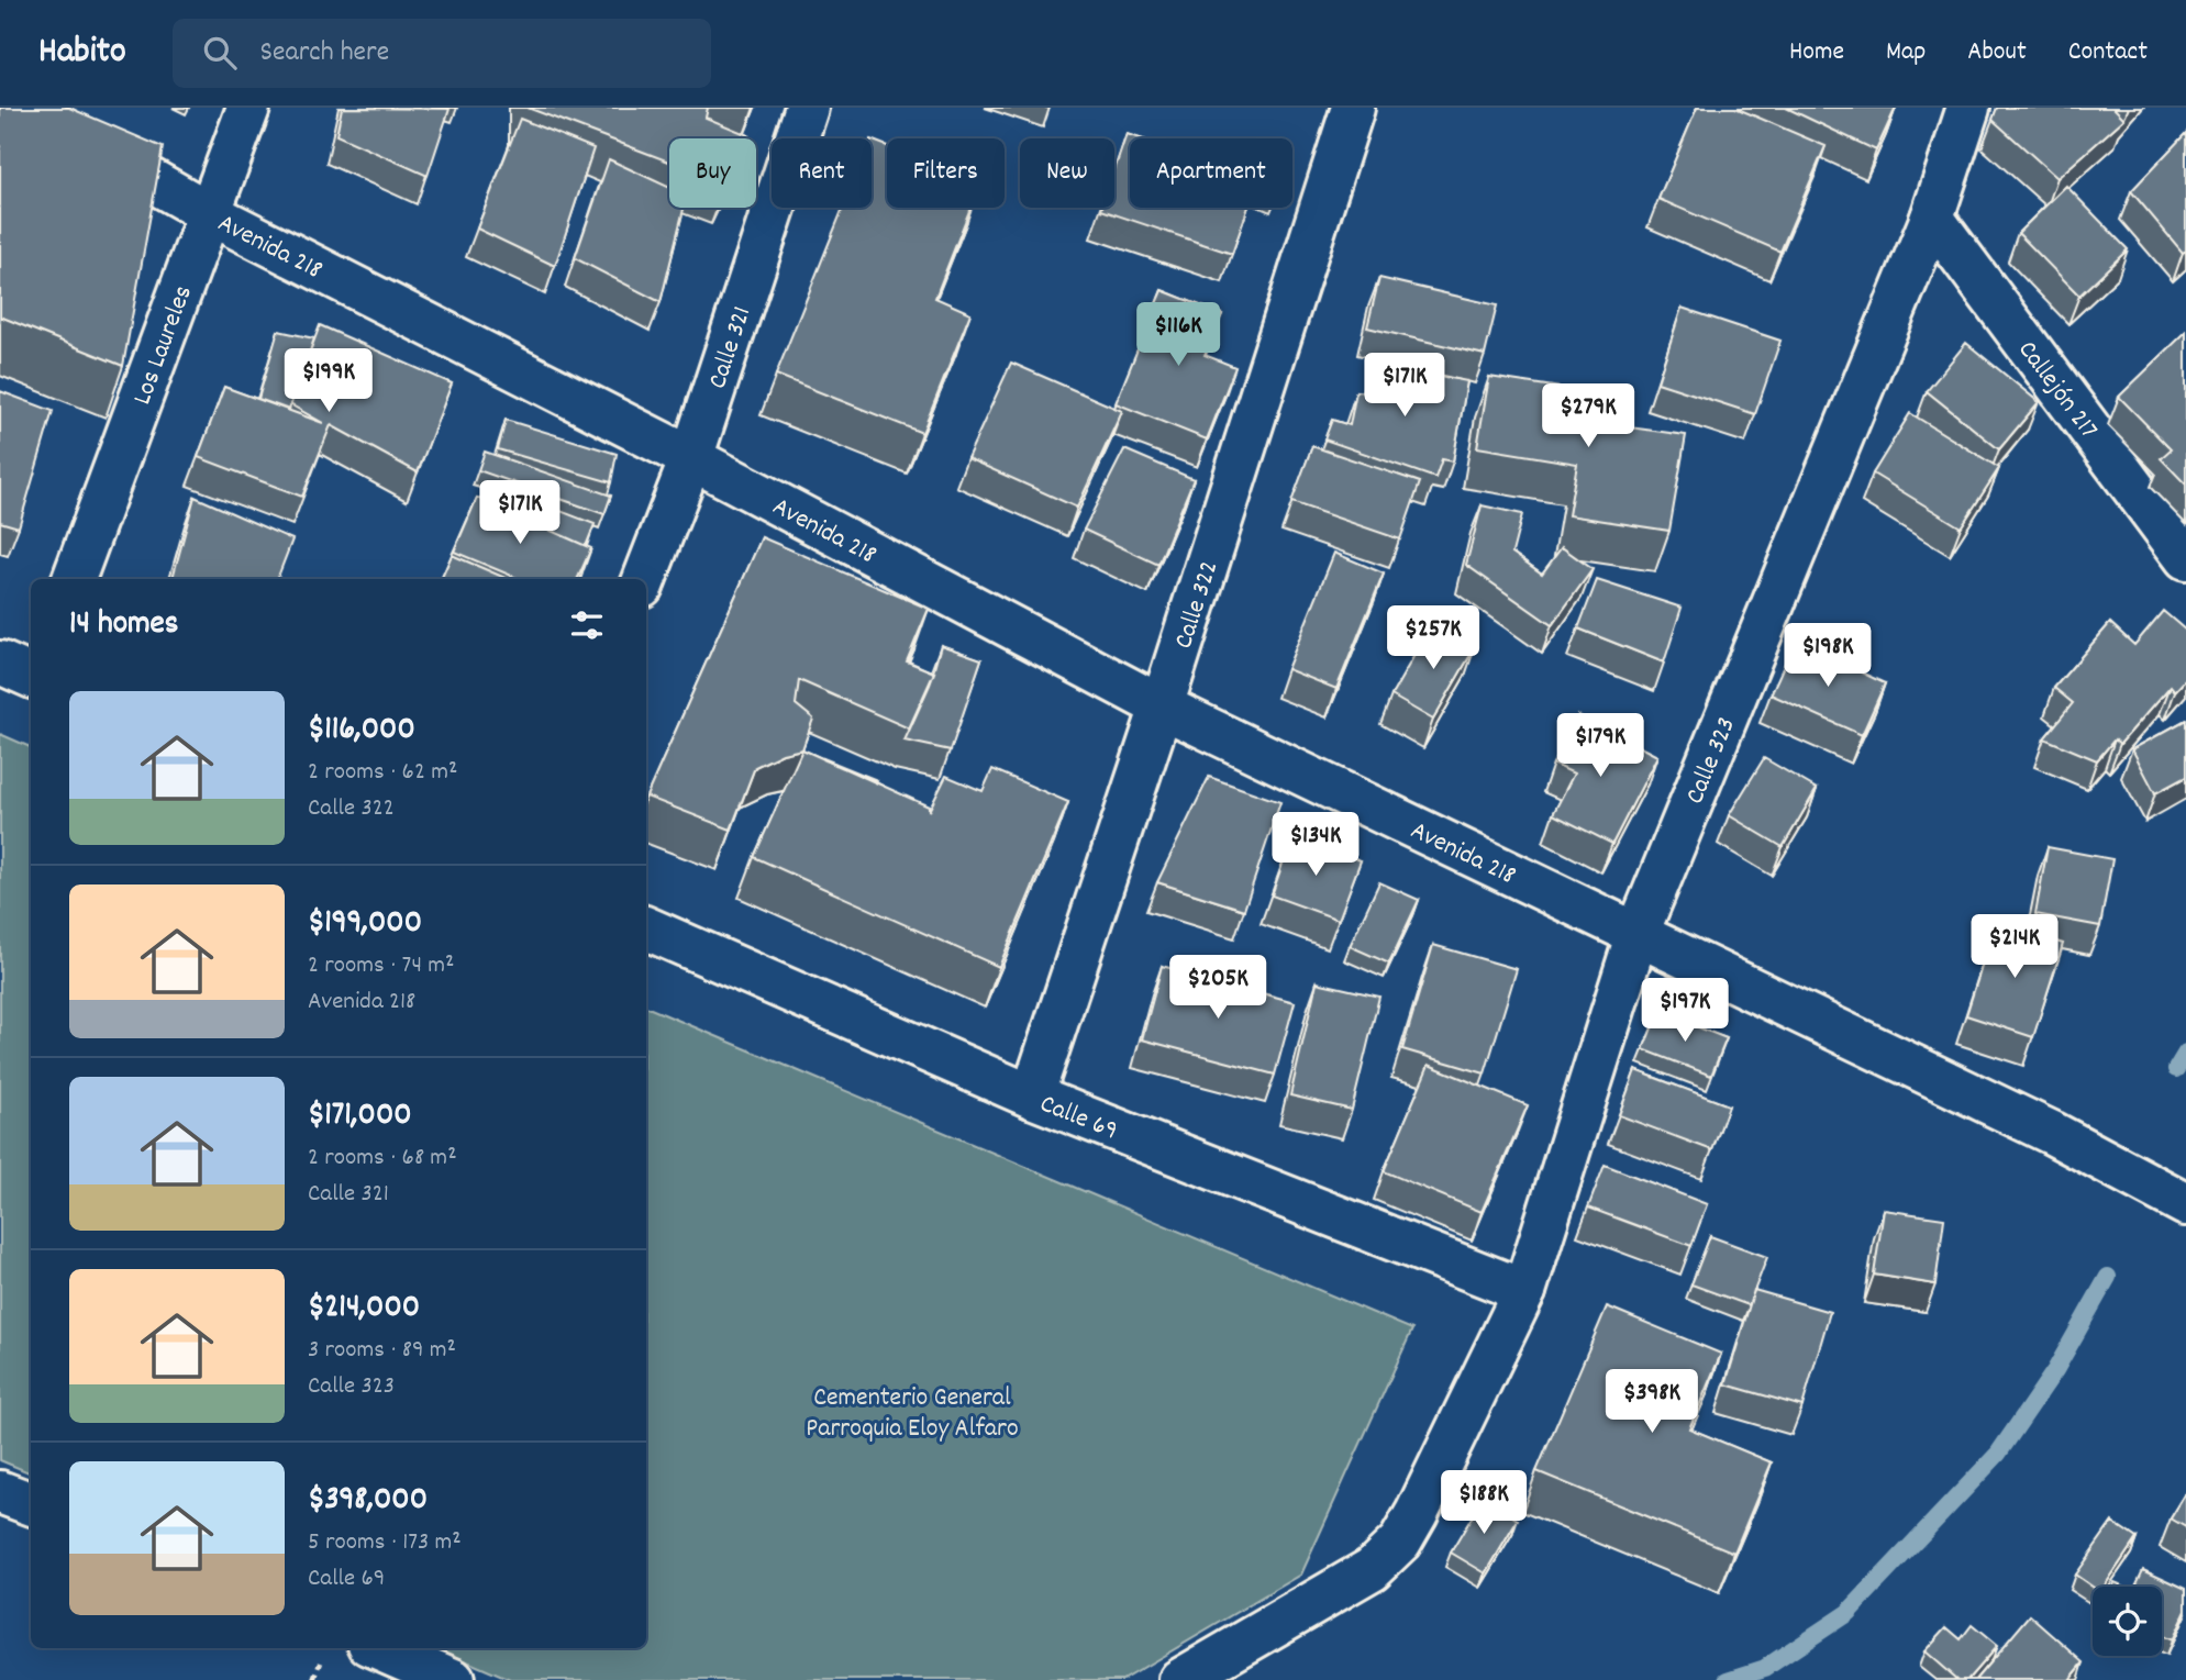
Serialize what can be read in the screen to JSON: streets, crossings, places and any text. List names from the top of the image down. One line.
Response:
{"streets":{"street":["Avenida 218","Los Laureles","Calle 321","Callejón 217","Calle 322","Calle 323","Calle 69"]},"crossings":[["Avenida 218","Los Laureles"],["Avenida 218","Calle 321"],["Avenida 218","Calle 322"],["Avenida 218","Calle 323"],["Callejón 217","Calle 323"],["Calle 322","Calle 69"],["Calle 323","Calle 69"]],"parks":["Cementerio General Parroquia Eloy Alfaro"],"page":{"header":"Habito","search":"Search here","nav":["Home","Map","About","Contact"],"chip":["Buy","Rent","Filters","New","Apartment"],"price":["$116K","$199K","$171K","$279K","$171K","$257K","$198K","$179K","$134K","$214K","$205K","$197K","$398K","$188K"],"heading":"14 homes","list":[{"name":"$116,000","note":"2 rooms · 62 m² · Calle 322"},{"name":"$199,000","note":"2 rooms · 74 m² · Avenida 218"},{"name":"$171,000","note":"2 rooms · 68 m² · Calle 321"},{"name":"$214,000","note":"3 rooms · 89 m² · Calle 323"},{"name":"$398,000","note":"5 rooms · 173 m² · Calle 69"}]}}
